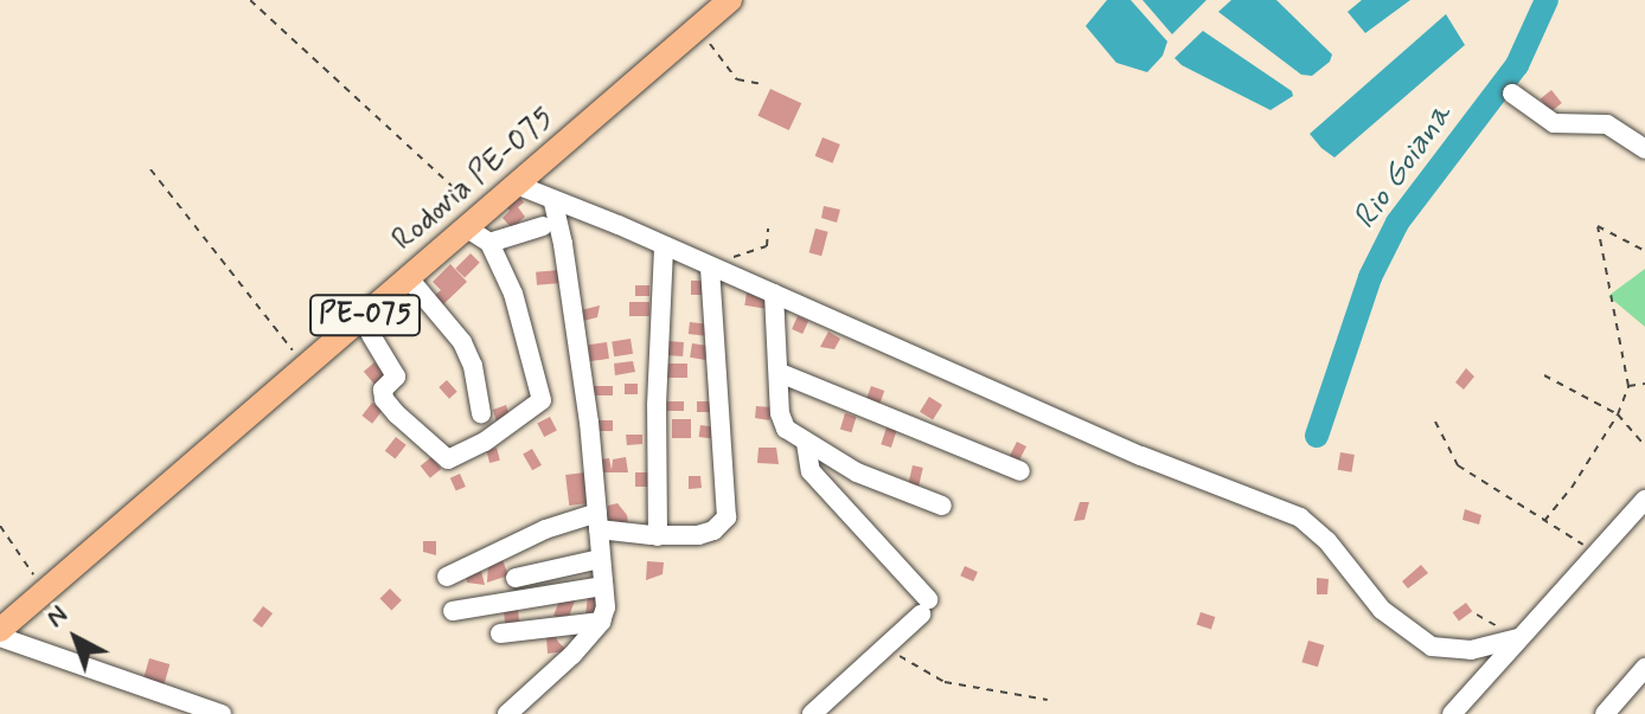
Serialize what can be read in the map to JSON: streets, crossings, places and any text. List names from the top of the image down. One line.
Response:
{"streets":{"main road":["Rodovia PE-075","PE-075"]},"water":["Rio Goiana"],"north":"top left"}
